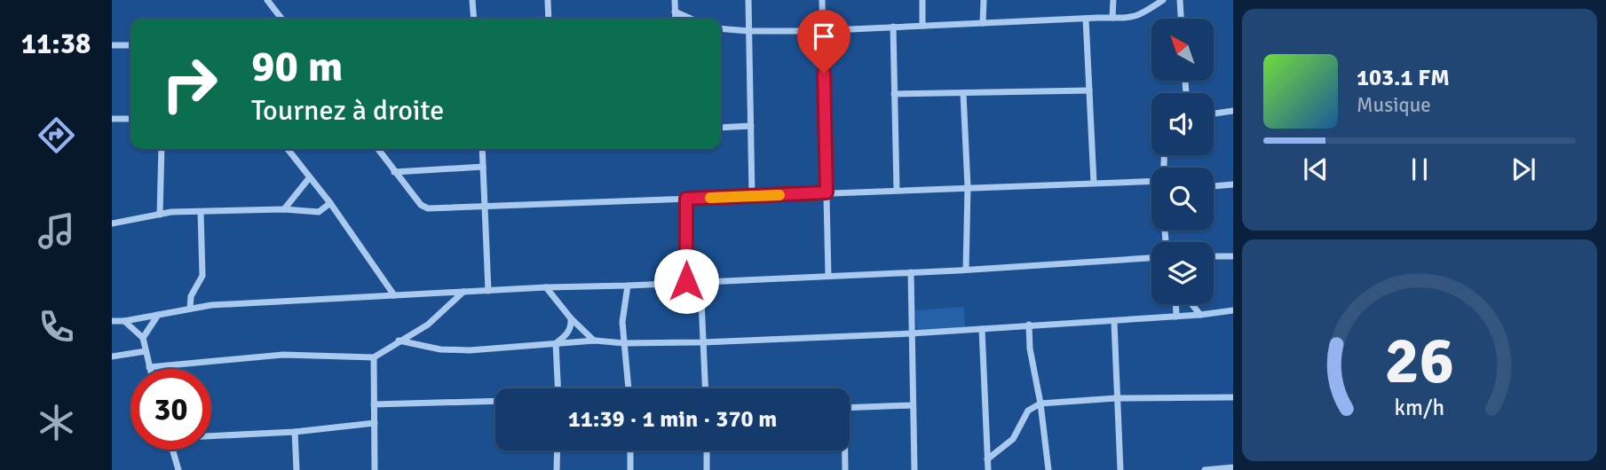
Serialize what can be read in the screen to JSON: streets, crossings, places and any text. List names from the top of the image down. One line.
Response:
{"north":"top left","page":{"tabs":"11:38","turn":["90 m","Tournez à droite"],"song":["103.1 FM","Musique"],"limit":"30","trip":"11:39 · 1 min · 370 m","gauge":["26","km/h"]}}
